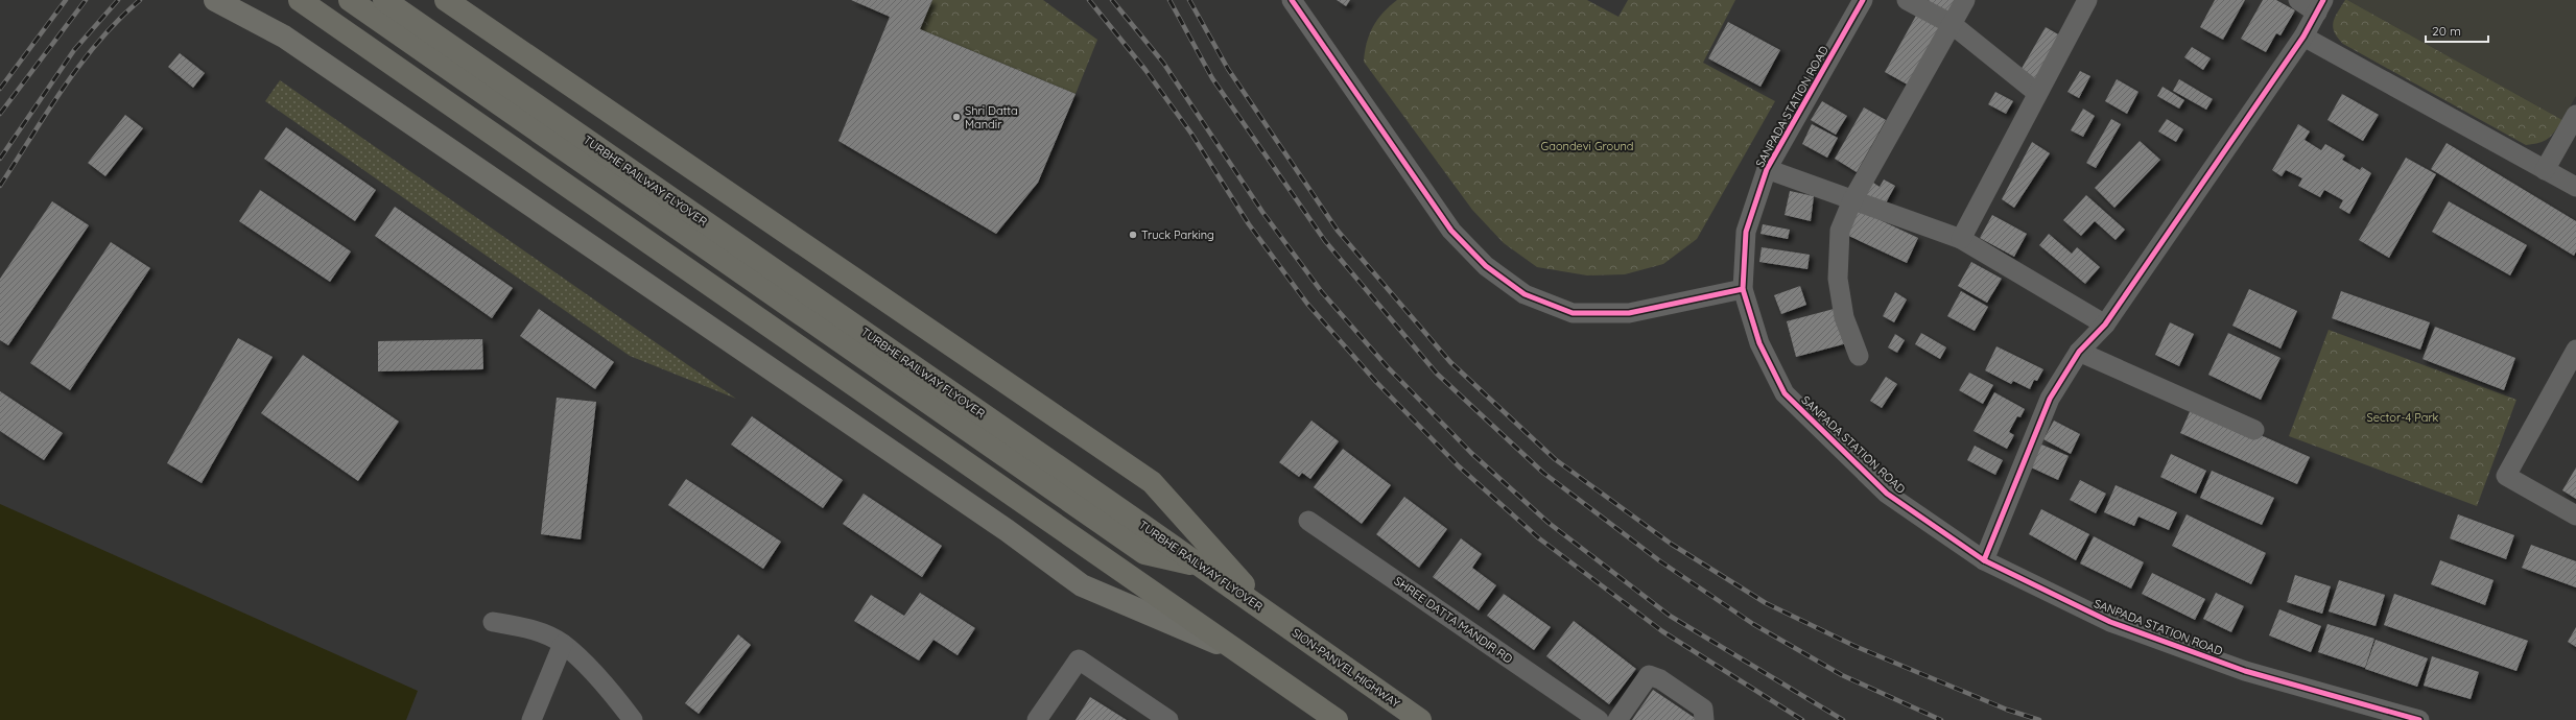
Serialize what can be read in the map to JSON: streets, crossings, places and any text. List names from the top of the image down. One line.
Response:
{"streets":{"highway":["TURBHE RAILWAY FLYOVER","SION-PANVEL HIGHWAY"],"street":["SANPADA STATION ROAD","SHREE DATTA MANDIR RD"]},"crossings":[["TURBHE RAILWAY FLYOVER","SION-PANVEL HIGHWAY"]],"parks":["Gaondevi Ground","Sector-4 Park"],"places":["Shri Datta Mandir","Truck Parking"],"scale_bar":"20 m"}
